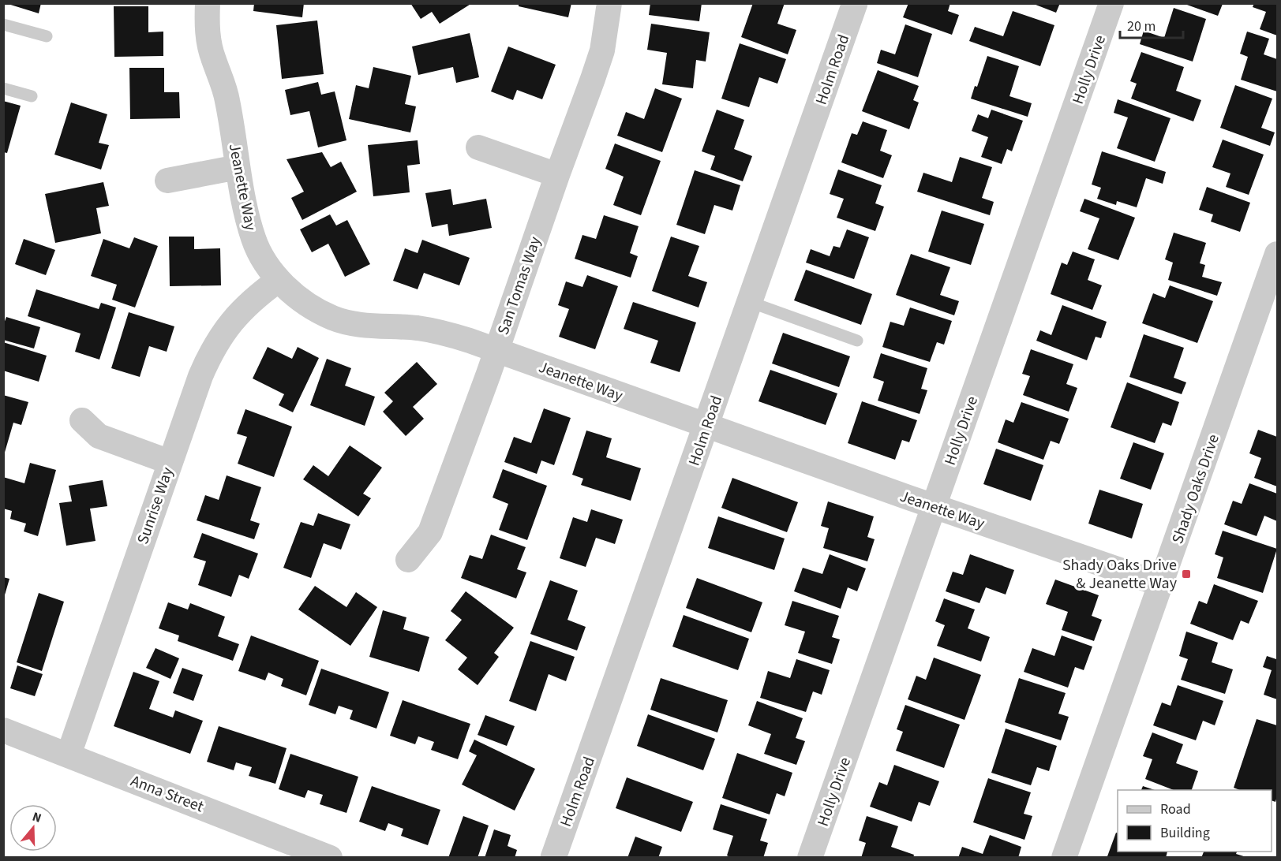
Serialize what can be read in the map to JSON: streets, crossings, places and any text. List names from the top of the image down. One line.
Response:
{"streets":{"street":["Holm Road","Holly Drive","Jeanette Way","San Tomas Way","Shady Oaks Drive","Sunrise Way","Anna Street"]},"crossings":[["Holm Road","Jeanette Way"],["Holly Drive","Jeanette Way"],["Jeanette Way","San Tomas Way"],["Jeanette Way","Shady Oaks Drive"],["Jeanette Way","Sunrise Way"],["Sunrise Way","Anna Street"]],"places":{"transit":["Shady Oaks Drive & Jeanette Way"]},"legend":["Road","Building"],"scale_bar":"20 m","north":"top"}
